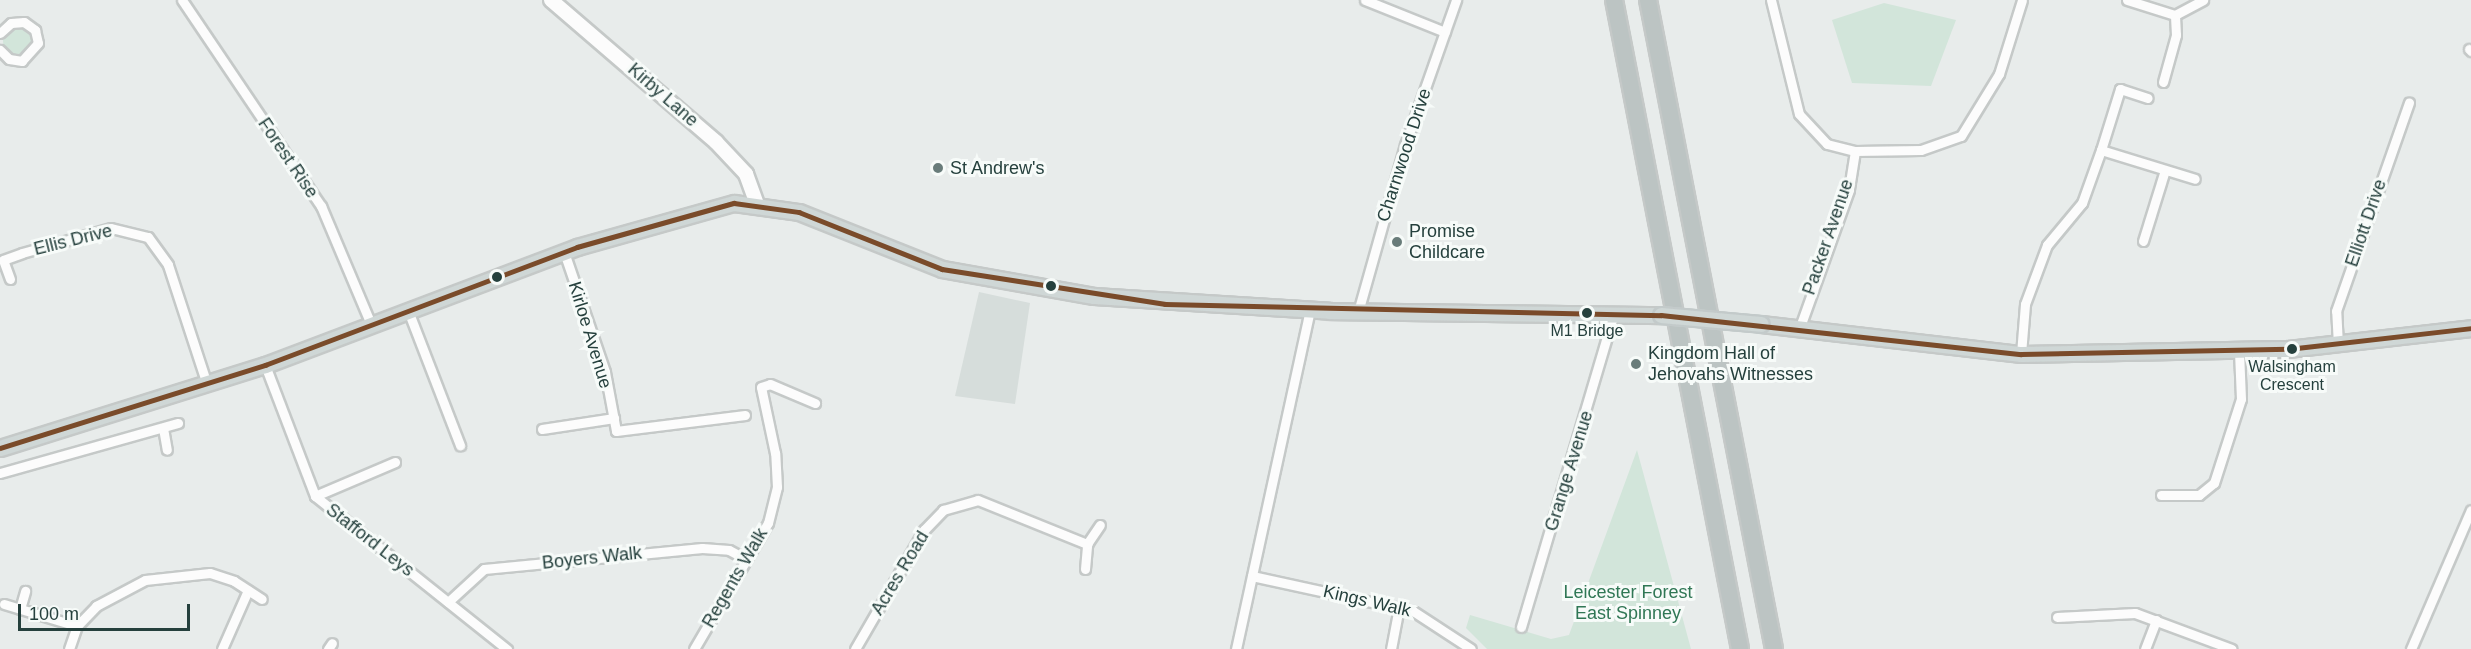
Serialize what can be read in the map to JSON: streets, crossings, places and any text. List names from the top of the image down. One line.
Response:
{"streets":{"street":["Kirby Lane","Charnwood Drive","Forest Rise","Elliott Drive","Packer Avenue","Ellis Drive","Kirloe Avenue","Grange Avenue","Stafford Leys","Boyers Walk","Acres Road","Regents Walk","Kings Walk"]},"crossings":[["Stafford Leys","Boyers Walk"],["Boyers Walk","Regents Walk"]],"parks":["Leicester Forest East Spinney"],"places":["St Andrew's","Promise Childcare","M1 Bridge","Walsingham Crescent","Kingdom Hall of Jehovahs Witnesses"],"scale_bar":"100 m"}
